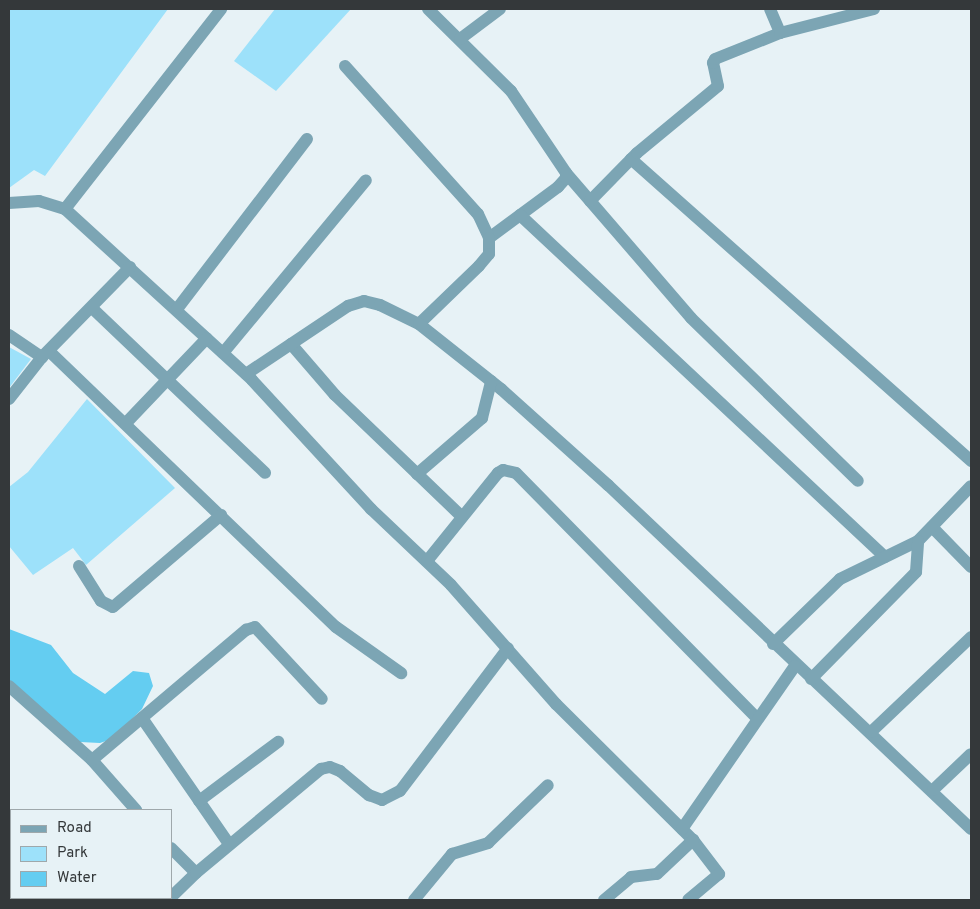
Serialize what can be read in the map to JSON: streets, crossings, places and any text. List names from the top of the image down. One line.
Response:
{"legend":["Road","Park","Water"]}
